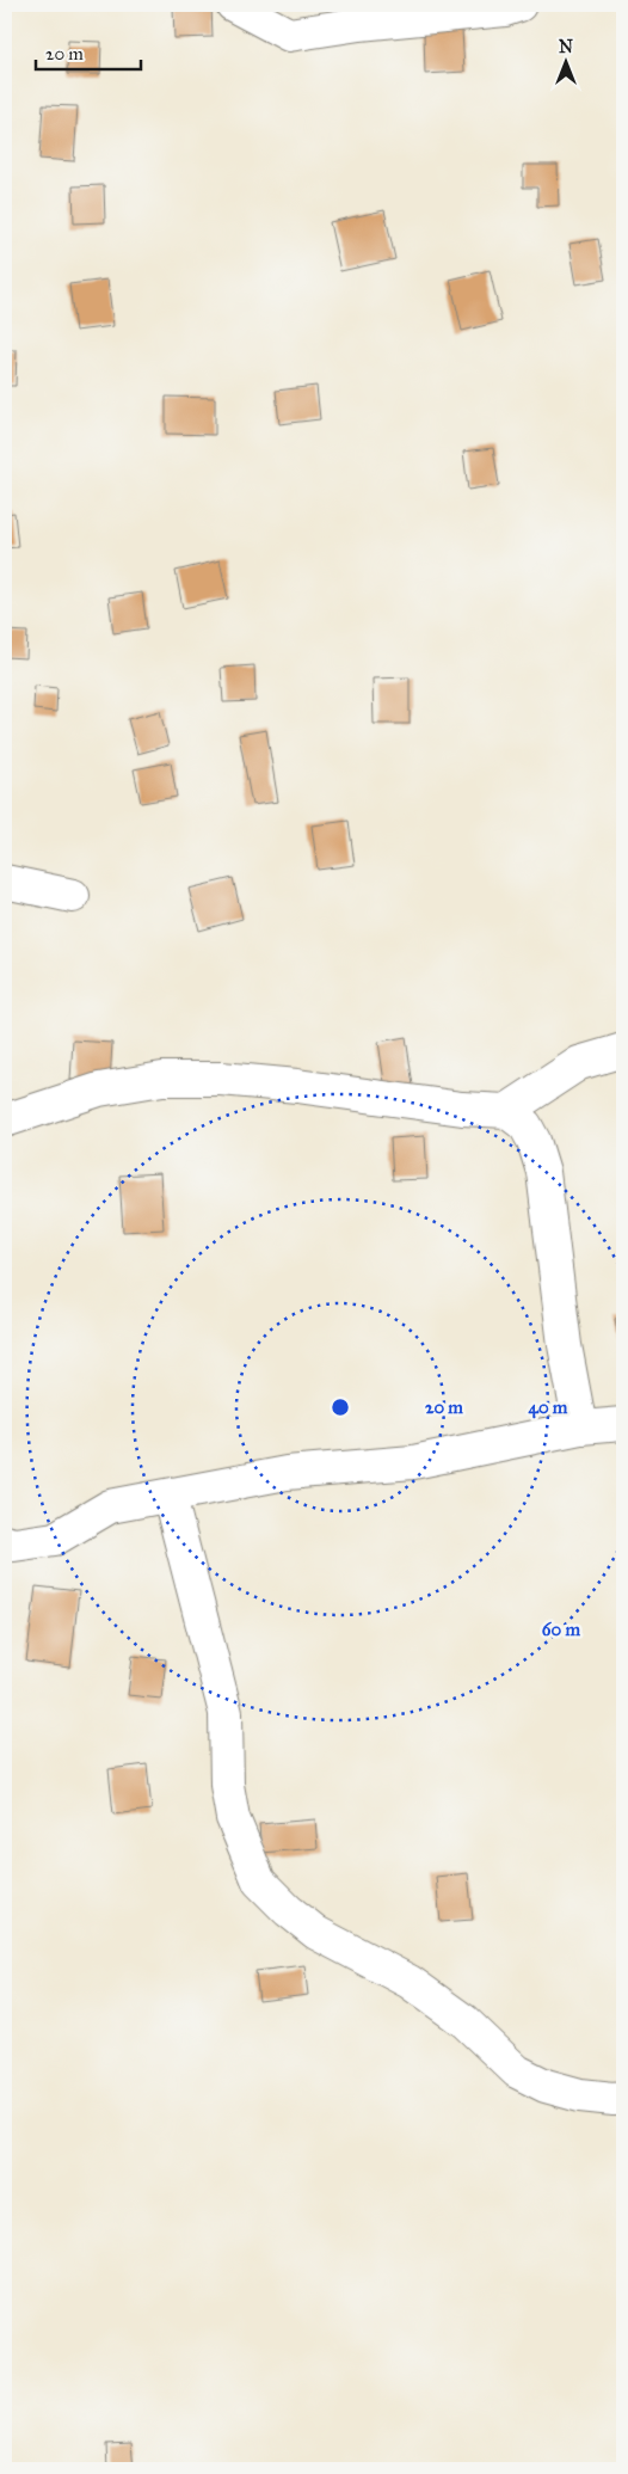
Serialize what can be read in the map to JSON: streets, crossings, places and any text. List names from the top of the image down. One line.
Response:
{"scale_bar":"20 m","north":"top","rings":["20 m","40 m","60 m"]}
